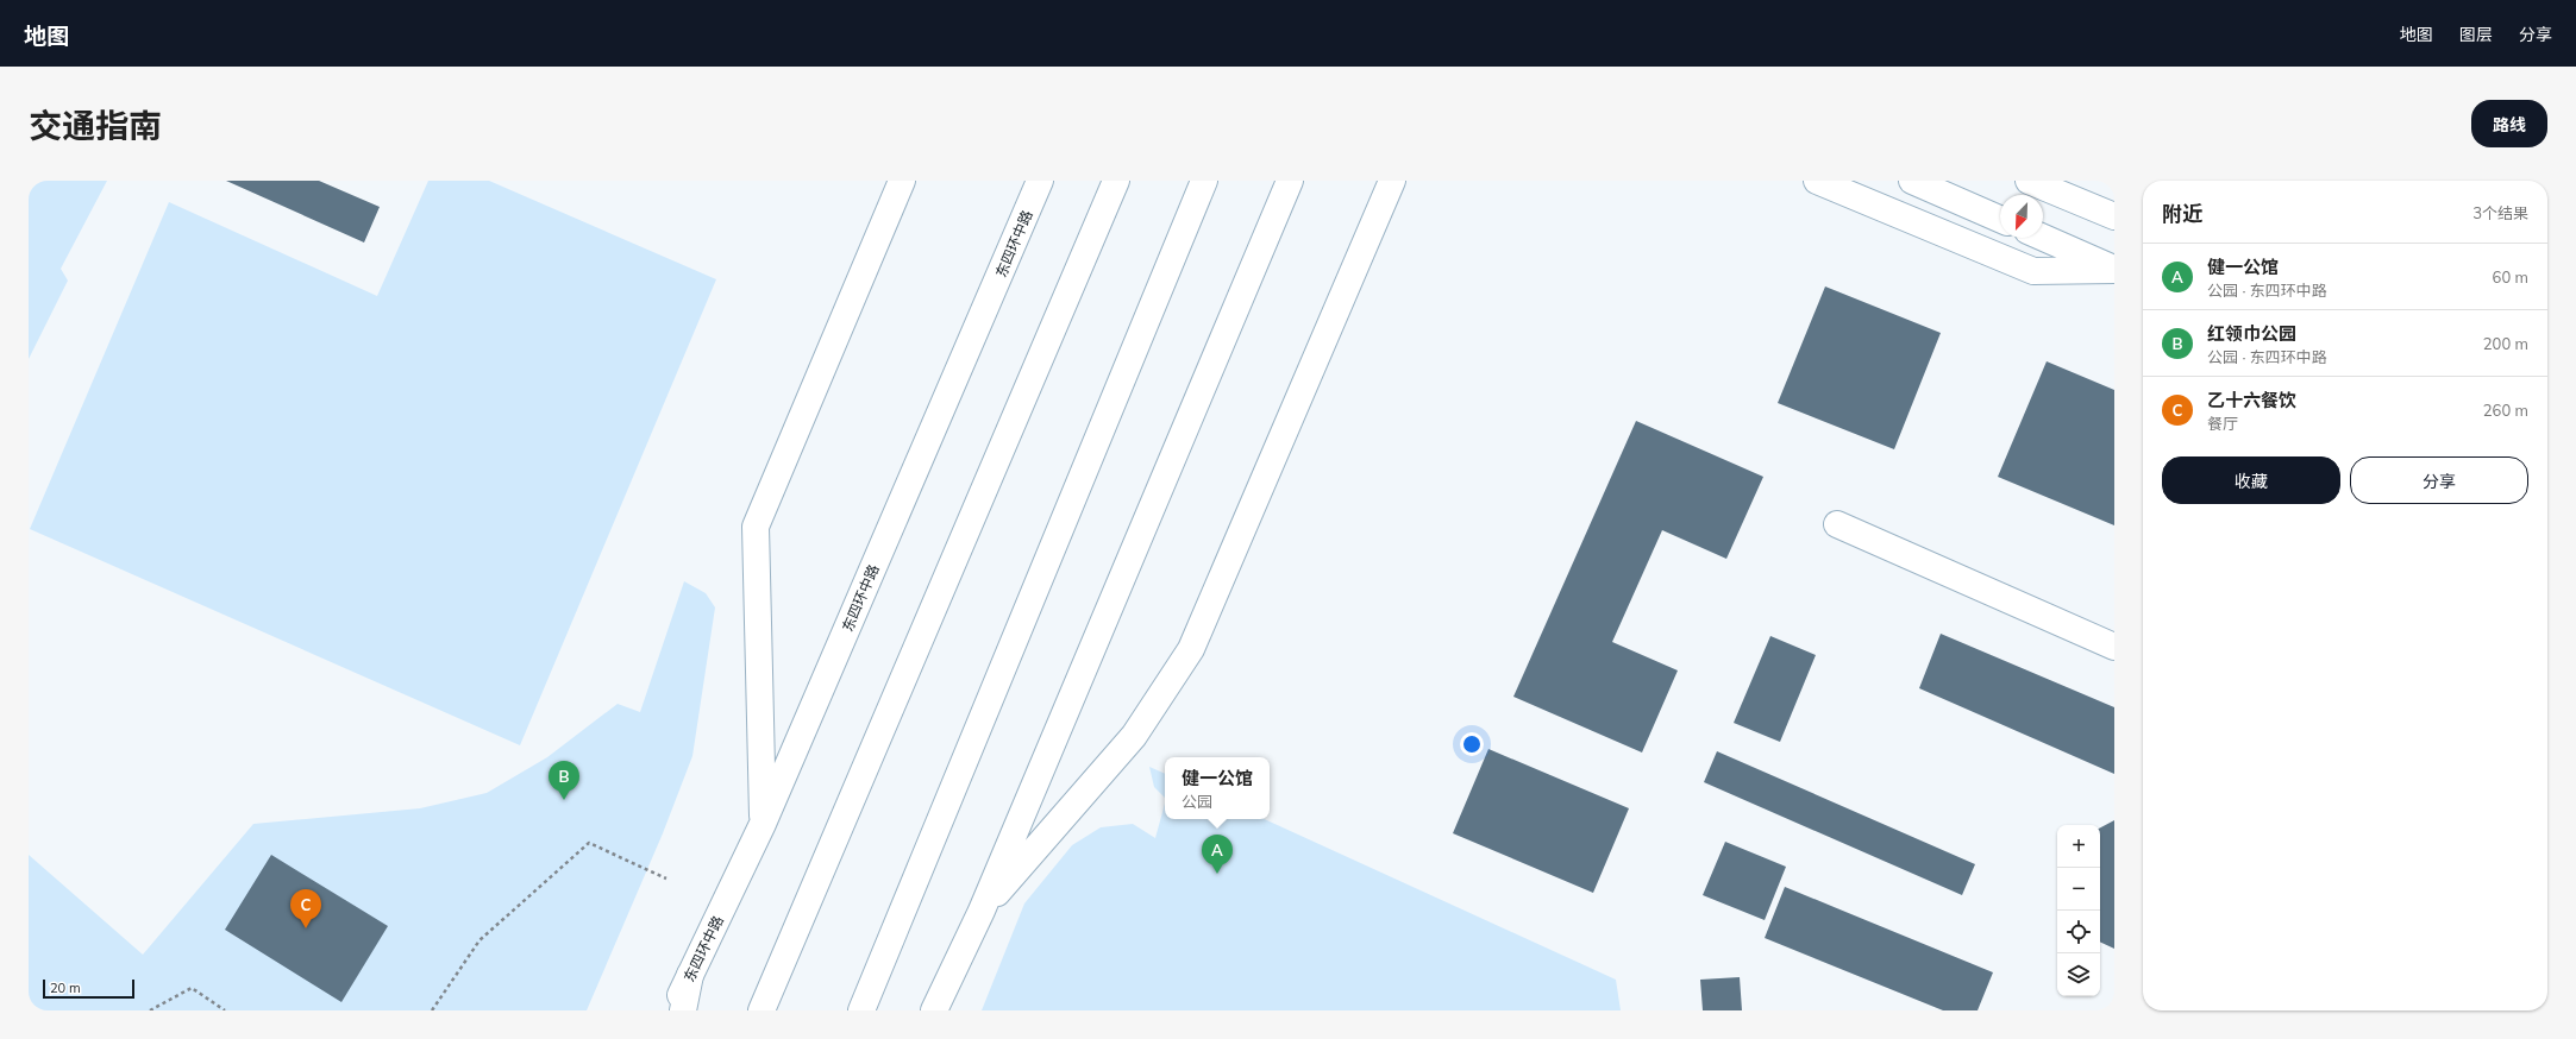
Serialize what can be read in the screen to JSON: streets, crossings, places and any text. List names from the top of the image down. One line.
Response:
{"streets":{"main road":["东四环中路"]},"scale_bar":"20 m","north":"bottom left","page":{"header":"地图","nav":["地图","图层","分享"],"title":"交通指南","buttons":["路线",["收藏","分享"]],"heading":["附近","3个结果"],"list":[{"mark":"A","name":"健一公馆","note":"公园 · 东四环中路","value":"60 m"},{"mark":"B","name":"红领巾公园","note":"公园 · 东四环中路","value":"200 m"},{"mark":"C","name":"乙十六餐饮","note":"餐厅","value":"260 m"}],"popup":["健一公馆","公园"],"pins":["B","A","C"],"map_buttons":["+","−"],"scale":"20 m"}}
